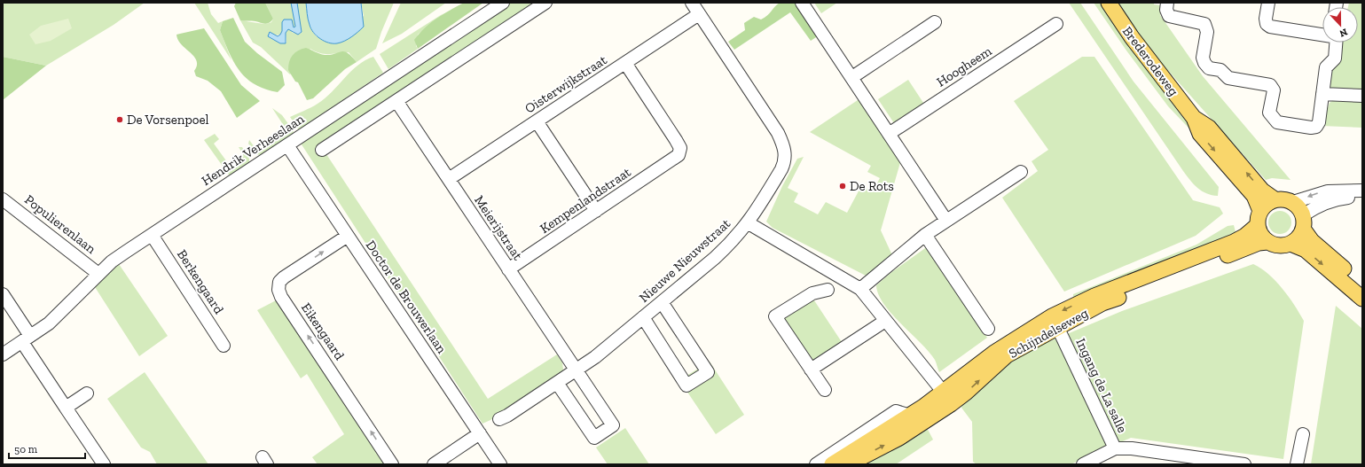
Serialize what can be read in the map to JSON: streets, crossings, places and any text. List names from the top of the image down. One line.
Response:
{"streets":{"main road":["Brederodeweg","Schijndelseweg"],"street":["Hoogheem","Oisterwijkstraat","Hendrik Verheeslaan","Kempenlandstraat","Populierenlaan","Meierijstraat","Nieuwe Nieuwstraat","Berkengaard","Doctor de Brouwerlaan","Eikengaard","Ingang de La salle"]},"crossings":[["Brederodeweg","Schijndelseweg"],["Oisterwijkstraat","Kempenlandstraat"],["Oisterwijkstraat","Meierijstraat"],["Oisterwijkstraat","Nieuwe Nieuwstraat"],["Hendrik Verheeslaan","Populierenlaan"],["Hendrik Verheeslaan","Berkengaard"],["Hendrik Verheeslaan","Doctor de Brouwerlaan"],["Kempenlandstraat","Meierijstraat"],["Meierijstraat","Nieuwe Nieuwstraat"],["Doctor de Brouwerlaan","Eikengaard"],["Schijndelseweg","Ingang de La salle"]],"places":["De Vorsenpoel","De Rots"],"scale_bar":"50 m","north":"bottom"}
